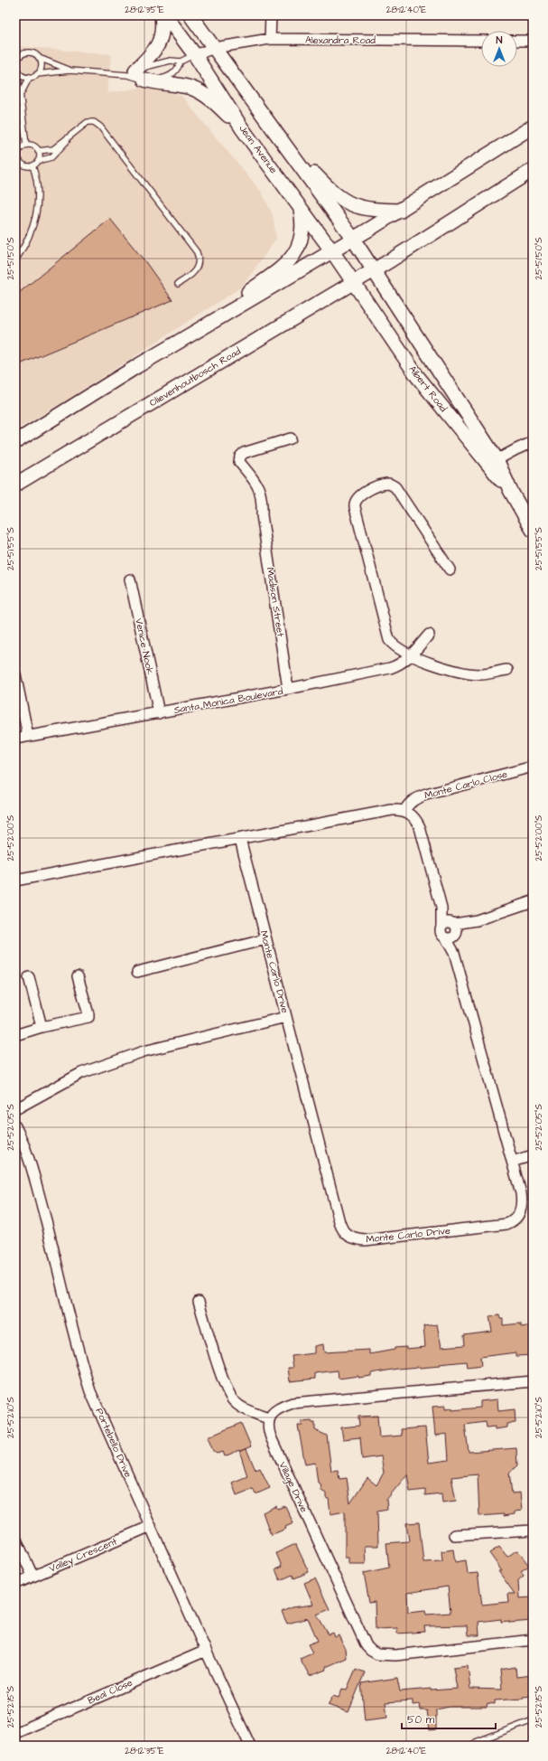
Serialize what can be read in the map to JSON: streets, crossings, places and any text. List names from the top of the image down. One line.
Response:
{"streets":{"main road":["Jean Avenue","Olievenhoutbosch Road","Albert Road"],"street":["Alexandra Road","Madison Street","Venice Nook","Santa Monica Boulevard","Monte Carlo Close","Monte Carlo Drive","Portebello Drive","Village Drive","Valley Crescent","Beal Close"]},"crossings":[["Alexandra Road","Jean Avenue"],["Jean Avenue","Olievenhoutbosch Road"],["Jean Avenue","Albert Road"],["Olievenhoutbosch Road","Albert Road"],["Madison Street","Santa Monica Boulevard"],["Venice Nook","Santa Monica Boulevard"],["Portebello Drive","Valley Crescent"],["Portebello Drive","Beal Close"]],"scale_bar":"50 m","north":"top","coordinates":["28°12'35\"E","28°12'40\"E","25°51'50\"S","25°51'55\"S","25°52'00\"S","25°52'05\"S","25°52'10\"S","25°52'15\"S"]}
